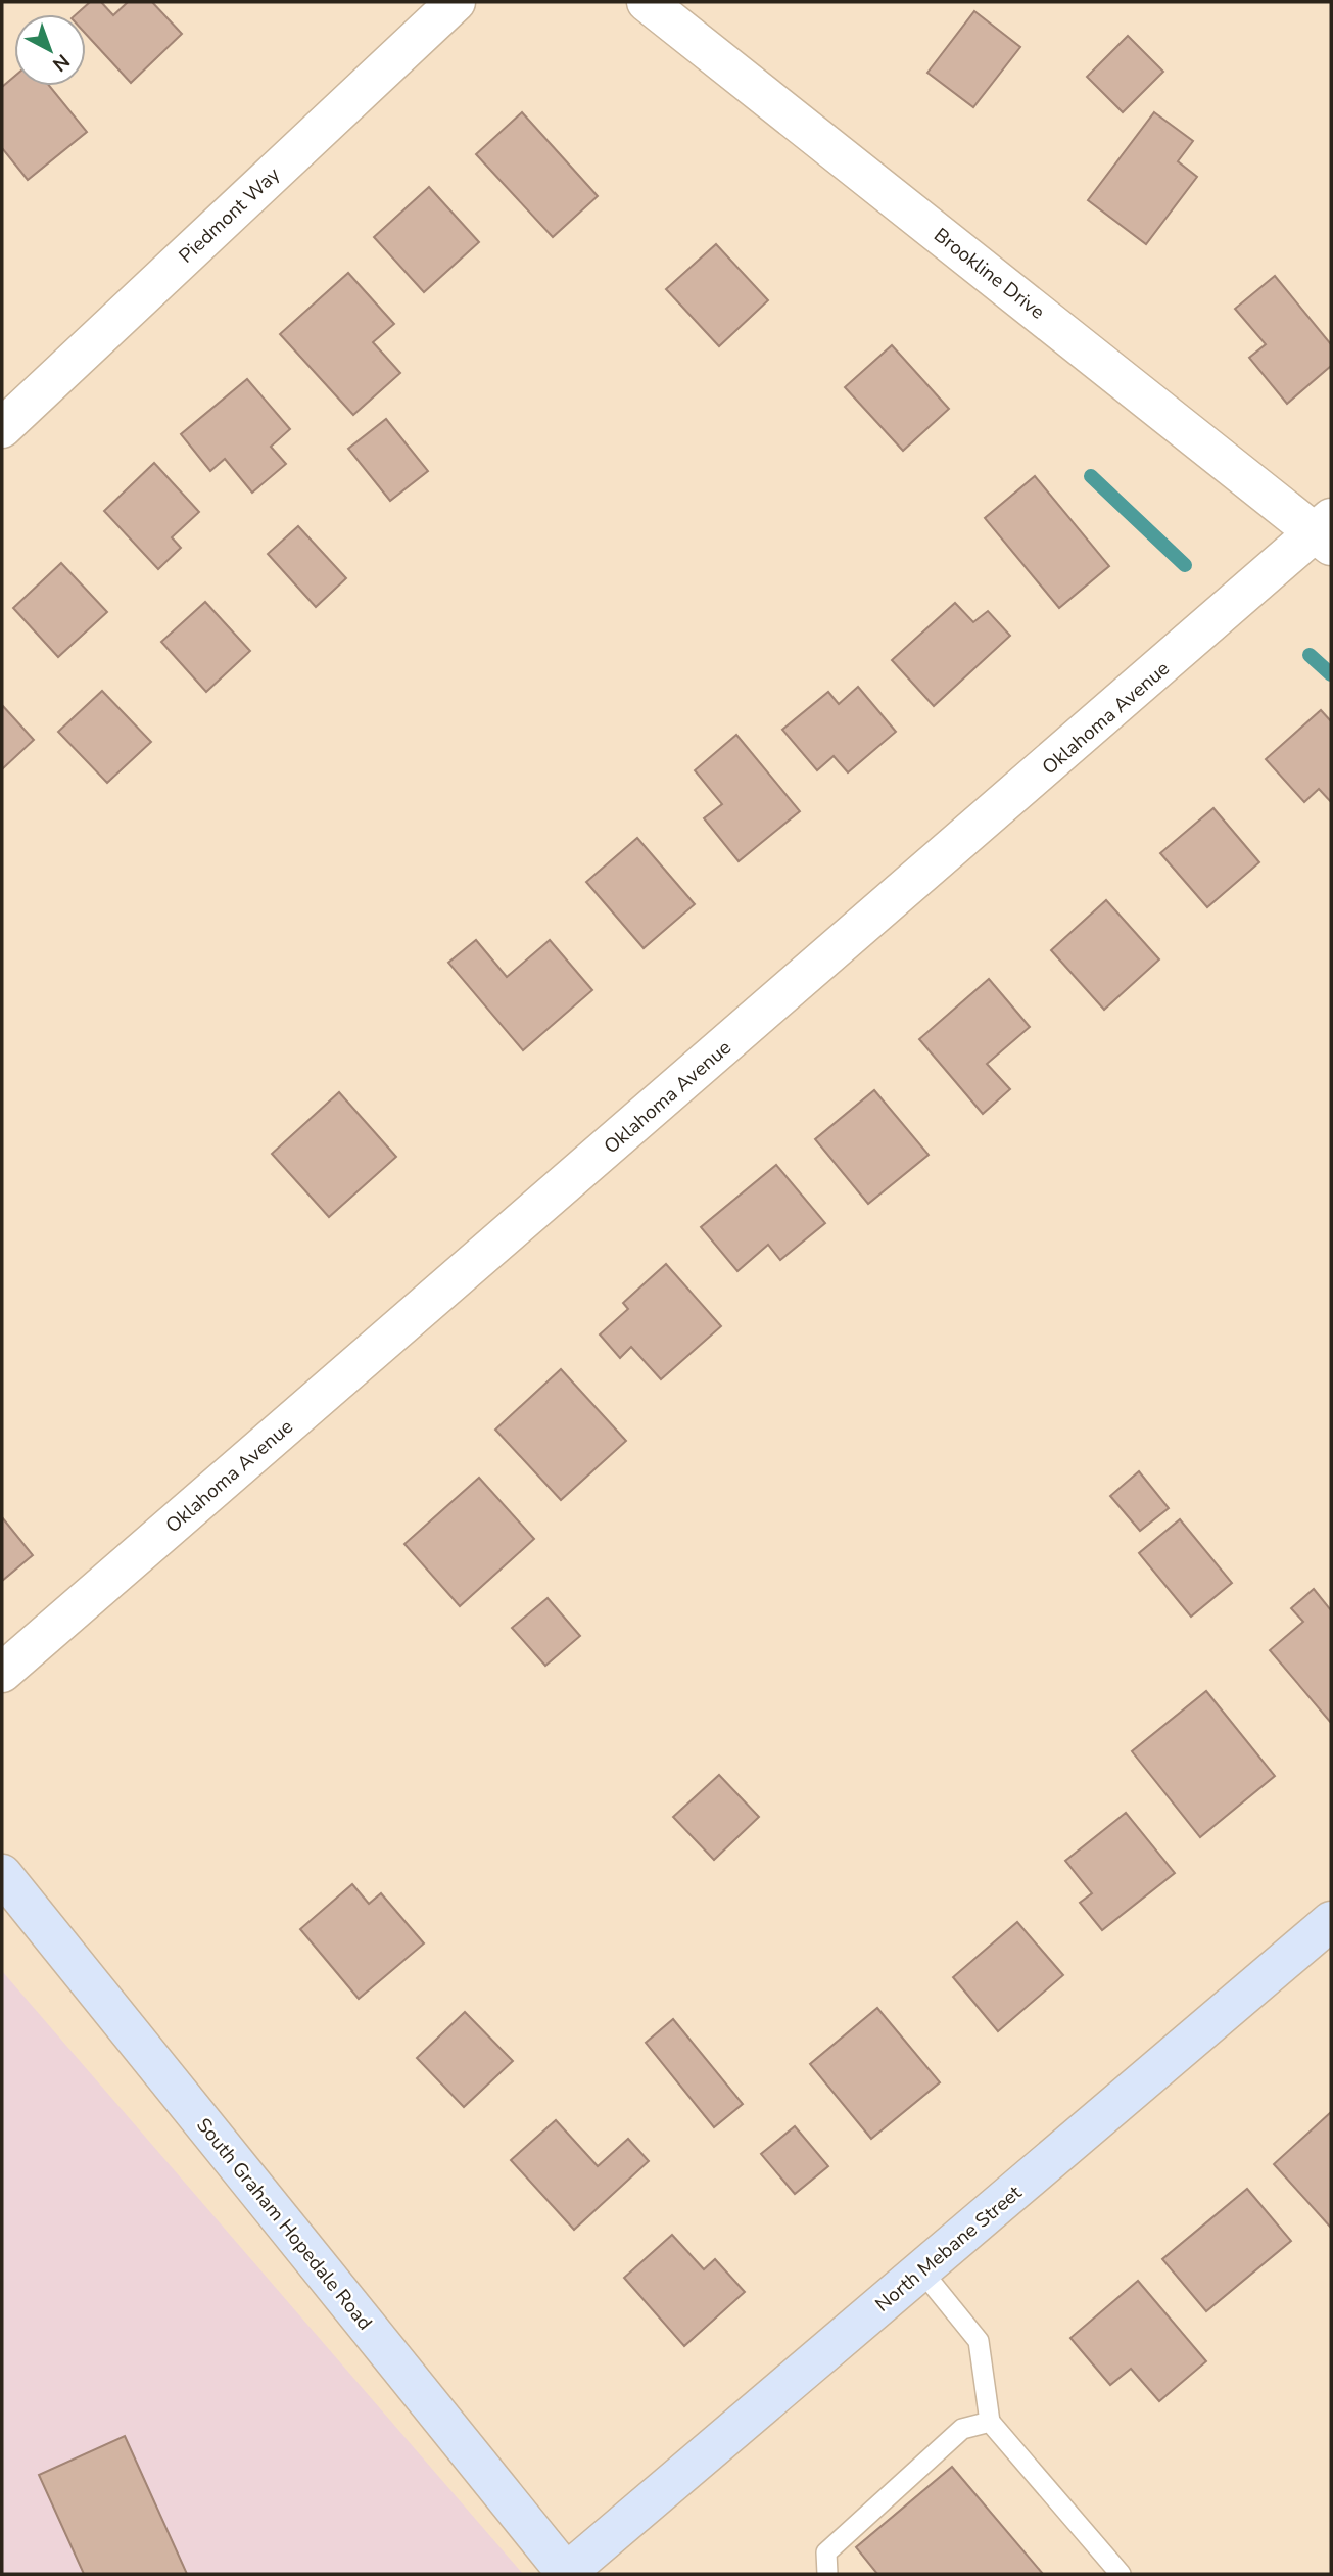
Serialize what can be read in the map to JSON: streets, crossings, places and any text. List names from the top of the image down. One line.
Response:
{"streets":{"main road":["South Graham Hopedale Road","North Mebane Street"],"street":["Piedmont Way","Brookline Drive","Oklahoma Avenue"]},"crossings":[["Brookline Drive","Oklahoma Avenue"],["South Graham Hopedale Road","North Mebane Street"]],"north":"bottom right"}
